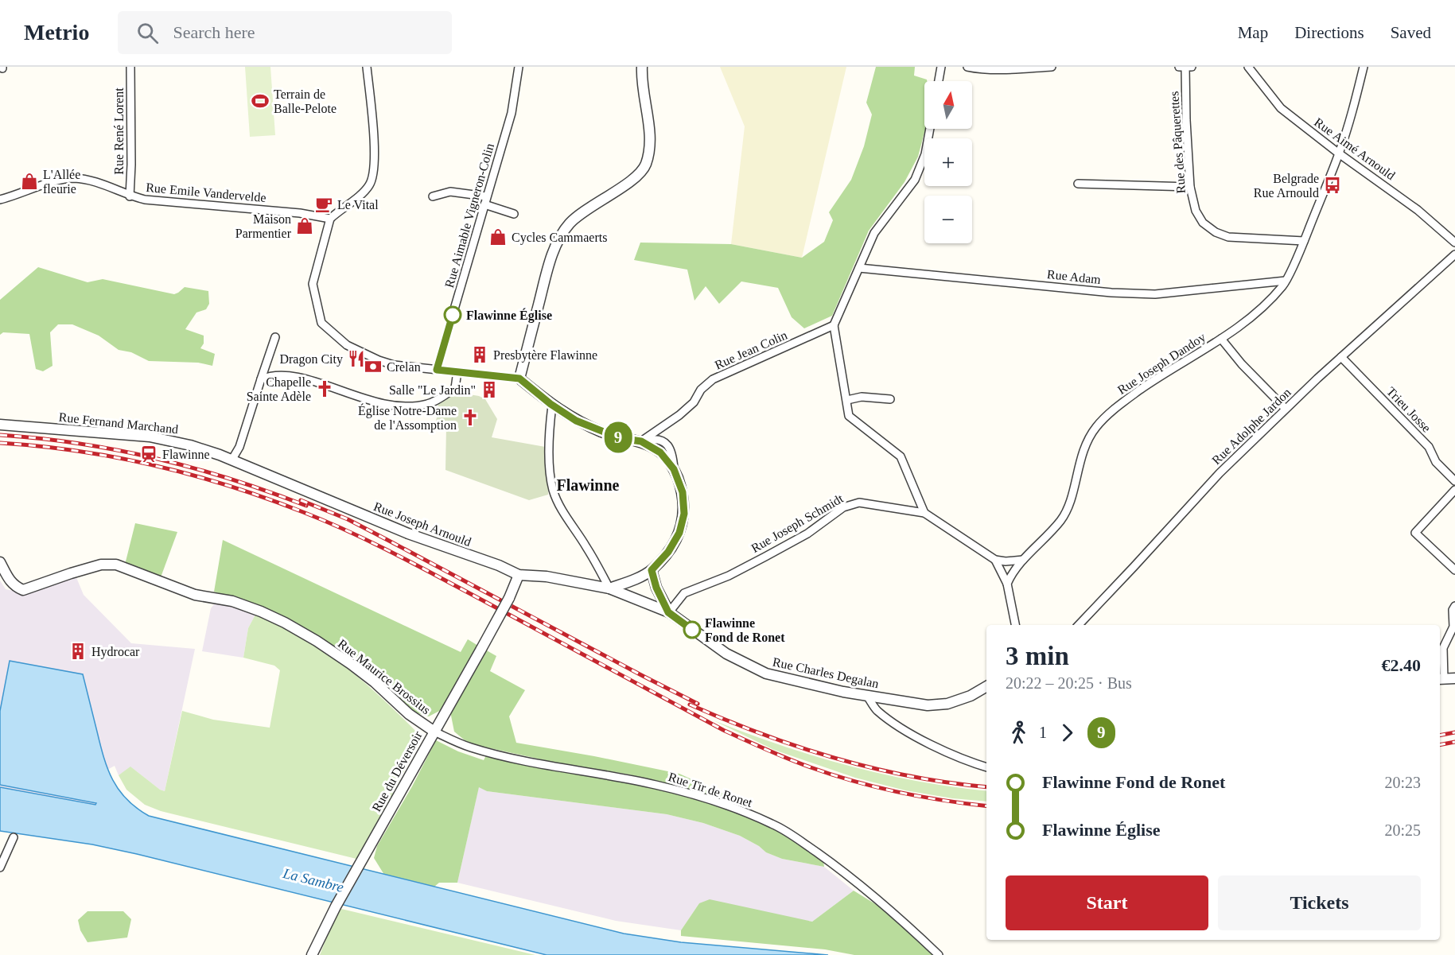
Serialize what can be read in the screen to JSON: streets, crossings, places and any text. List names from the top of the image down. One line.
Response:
{"streets":{"street":["Rue René Lorent","Rue des Pâquerettes","Rue Aimé Arnould","Rue Emile Vandervelde","Rue Aimable Vigneron-Colin","Rue Adam","Rue Jean Colin","Rue Joseph Dandoy","Trieu Josse","Rue Fernand Marchand","Rue Adolphe Jardon","Rue Joseph Schmidt","Rue Joseph Arnould","Rue Charles Degalan","Rue Maurice Brossius","Rue du Déversoir","Rue Tir de Ronet"]},"crossings":[["Rue René Lorent","Rue Emile Vandervelde"],["Rue des Pâquerettes","Rue Joseph Dandoy"],["Rue Aimé Arnould","Rue Joseph Dandoy"],["Rue Adam","Rue Joseph Dandoy"],["Trieu Josse","Rue Adolphe Jardon"],["Rue Fernand Marchand","Rue Joseph Arnould"],["Rue Joseph Schmidt","Rue Charles Degalan"],["Rue Joseph Arnould","Rue Charles Degalan"],["Rue Joseph Arnould","Rue du Déversoir"],["Rue Maurice Brossius","Rue du Déversoir"],["Rue Maurice Brossius","Rue Tir de Ronet"],["Rue du Déversoir","Rue Tir de Ronet"]],"districts":["Flawinne"],"water":["La Sambre"],"places":{"sports":["Terrain de Balle-Pelote"],"shop":["L'Allée fleurie","Maison Parmentier","Cycles Cammaerts"],"bus stop":["Belgrade Rue Arnould"],"cafe":["Le Vital"],"other":["Flawinne Église","Flawinne Fond de Ronet"],"building":["Presbytère Flawinne","Salle \"Le Jardin\"","Hydrocar"],"restaurant":["Dragon City"],"bank":["Crelan"],"church":["Chapelle Sainte Adèle","Église Notre-Dame de l'Assomption"],"station":["Flawinne"]},"lines":["bus line 9"],"north":"top","page":{"header":"Metrio","search":"Search here","nav":["Map","Directions","Saved"],"on_map":"9","map_buttons":["+","−"],"heading":["3 min","20:22 – 20:25 · Bus","€2.40"],"legs":["1","9"],"list":[{"name":"Flawinne Fond de Ronet","value":"20:23"},{"name":"Flawinne Église","value":"20:25"}],"buttons":["Start","Tickets"]}}
